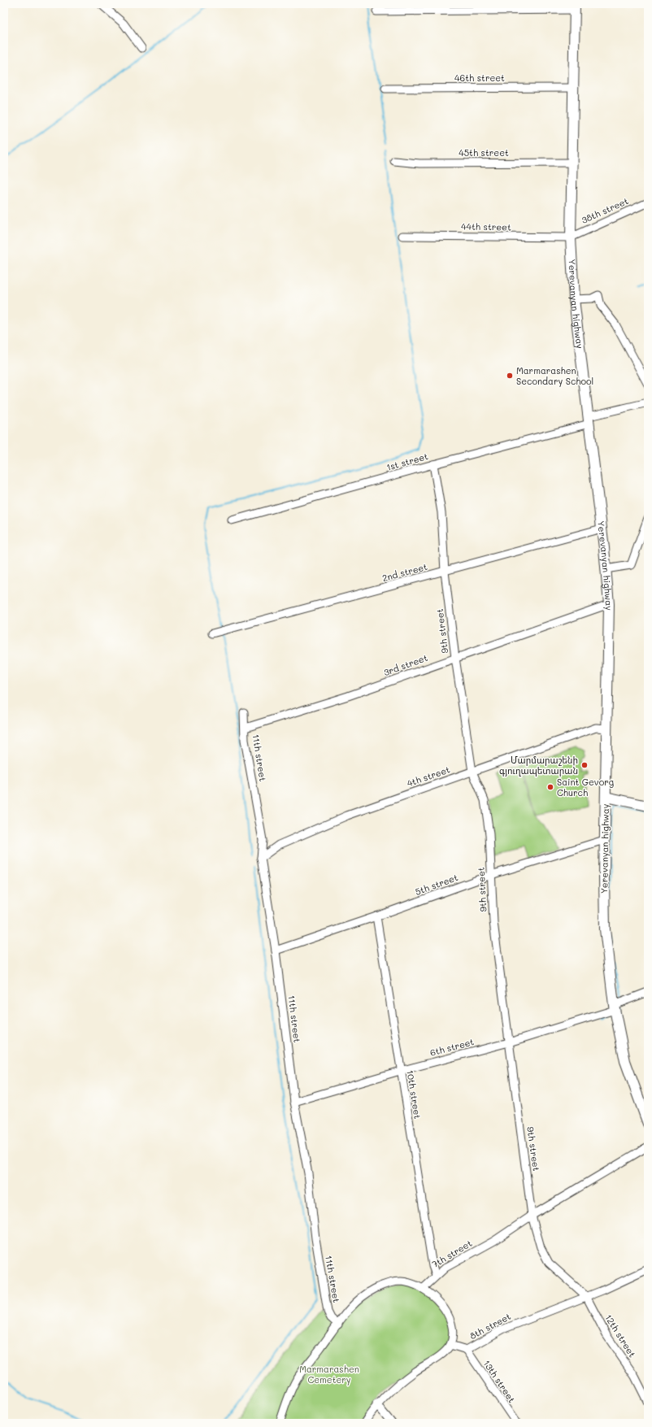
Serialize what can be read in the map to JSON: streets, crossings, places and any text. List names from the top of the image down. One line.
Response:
{"streets":{"main road":["Yerevanyan highway"],"street":["46th street","45th street","38th street","44th street","1st street","2nd street","9th street","3rd street","11th street","4th street","5th street","6th street","10th street","7th street","8th street","12th street","13th street"]},"crossings":[["46th street","Yerevanyan highway"],["45th street","Yerevanyan highway"],["38th street","44th street"],["38th street","Yerevanyan highway"],["44th street","Yerevanyan highway"],["Yerevanyan highway","1st street"],["Yerevanyan highway","2nd street"],["Yerevanyan highway","3rd street"],["Yerevanyan highway","4th street"],["Yerevanyan highway","5th street"],["Yerevanyan highway","6th street"],["1st street","9th street"],["2nd street","9th street"],["9th street","3rd street"],["9th street","4th street"],["9th street","5th street"],["9th street","6th street"],["9th street","7th street"],["9th street","8th street"],["9th street","12th street"],["3rd street","11th street"],["11th street","4th street"],["11th street","5th street"],["11th street","6th street"],["5th street","10th street"],["6th street","10th street"],["10th street","7th street"],["8th street","12th street"],["8th street","13th street"]],"parks":["Marmarashen Cemetery"],"places":["Marmarashen Secondary School","Մարմարաշենի գյուղապետարան","Saint Gevorg Church"]}
